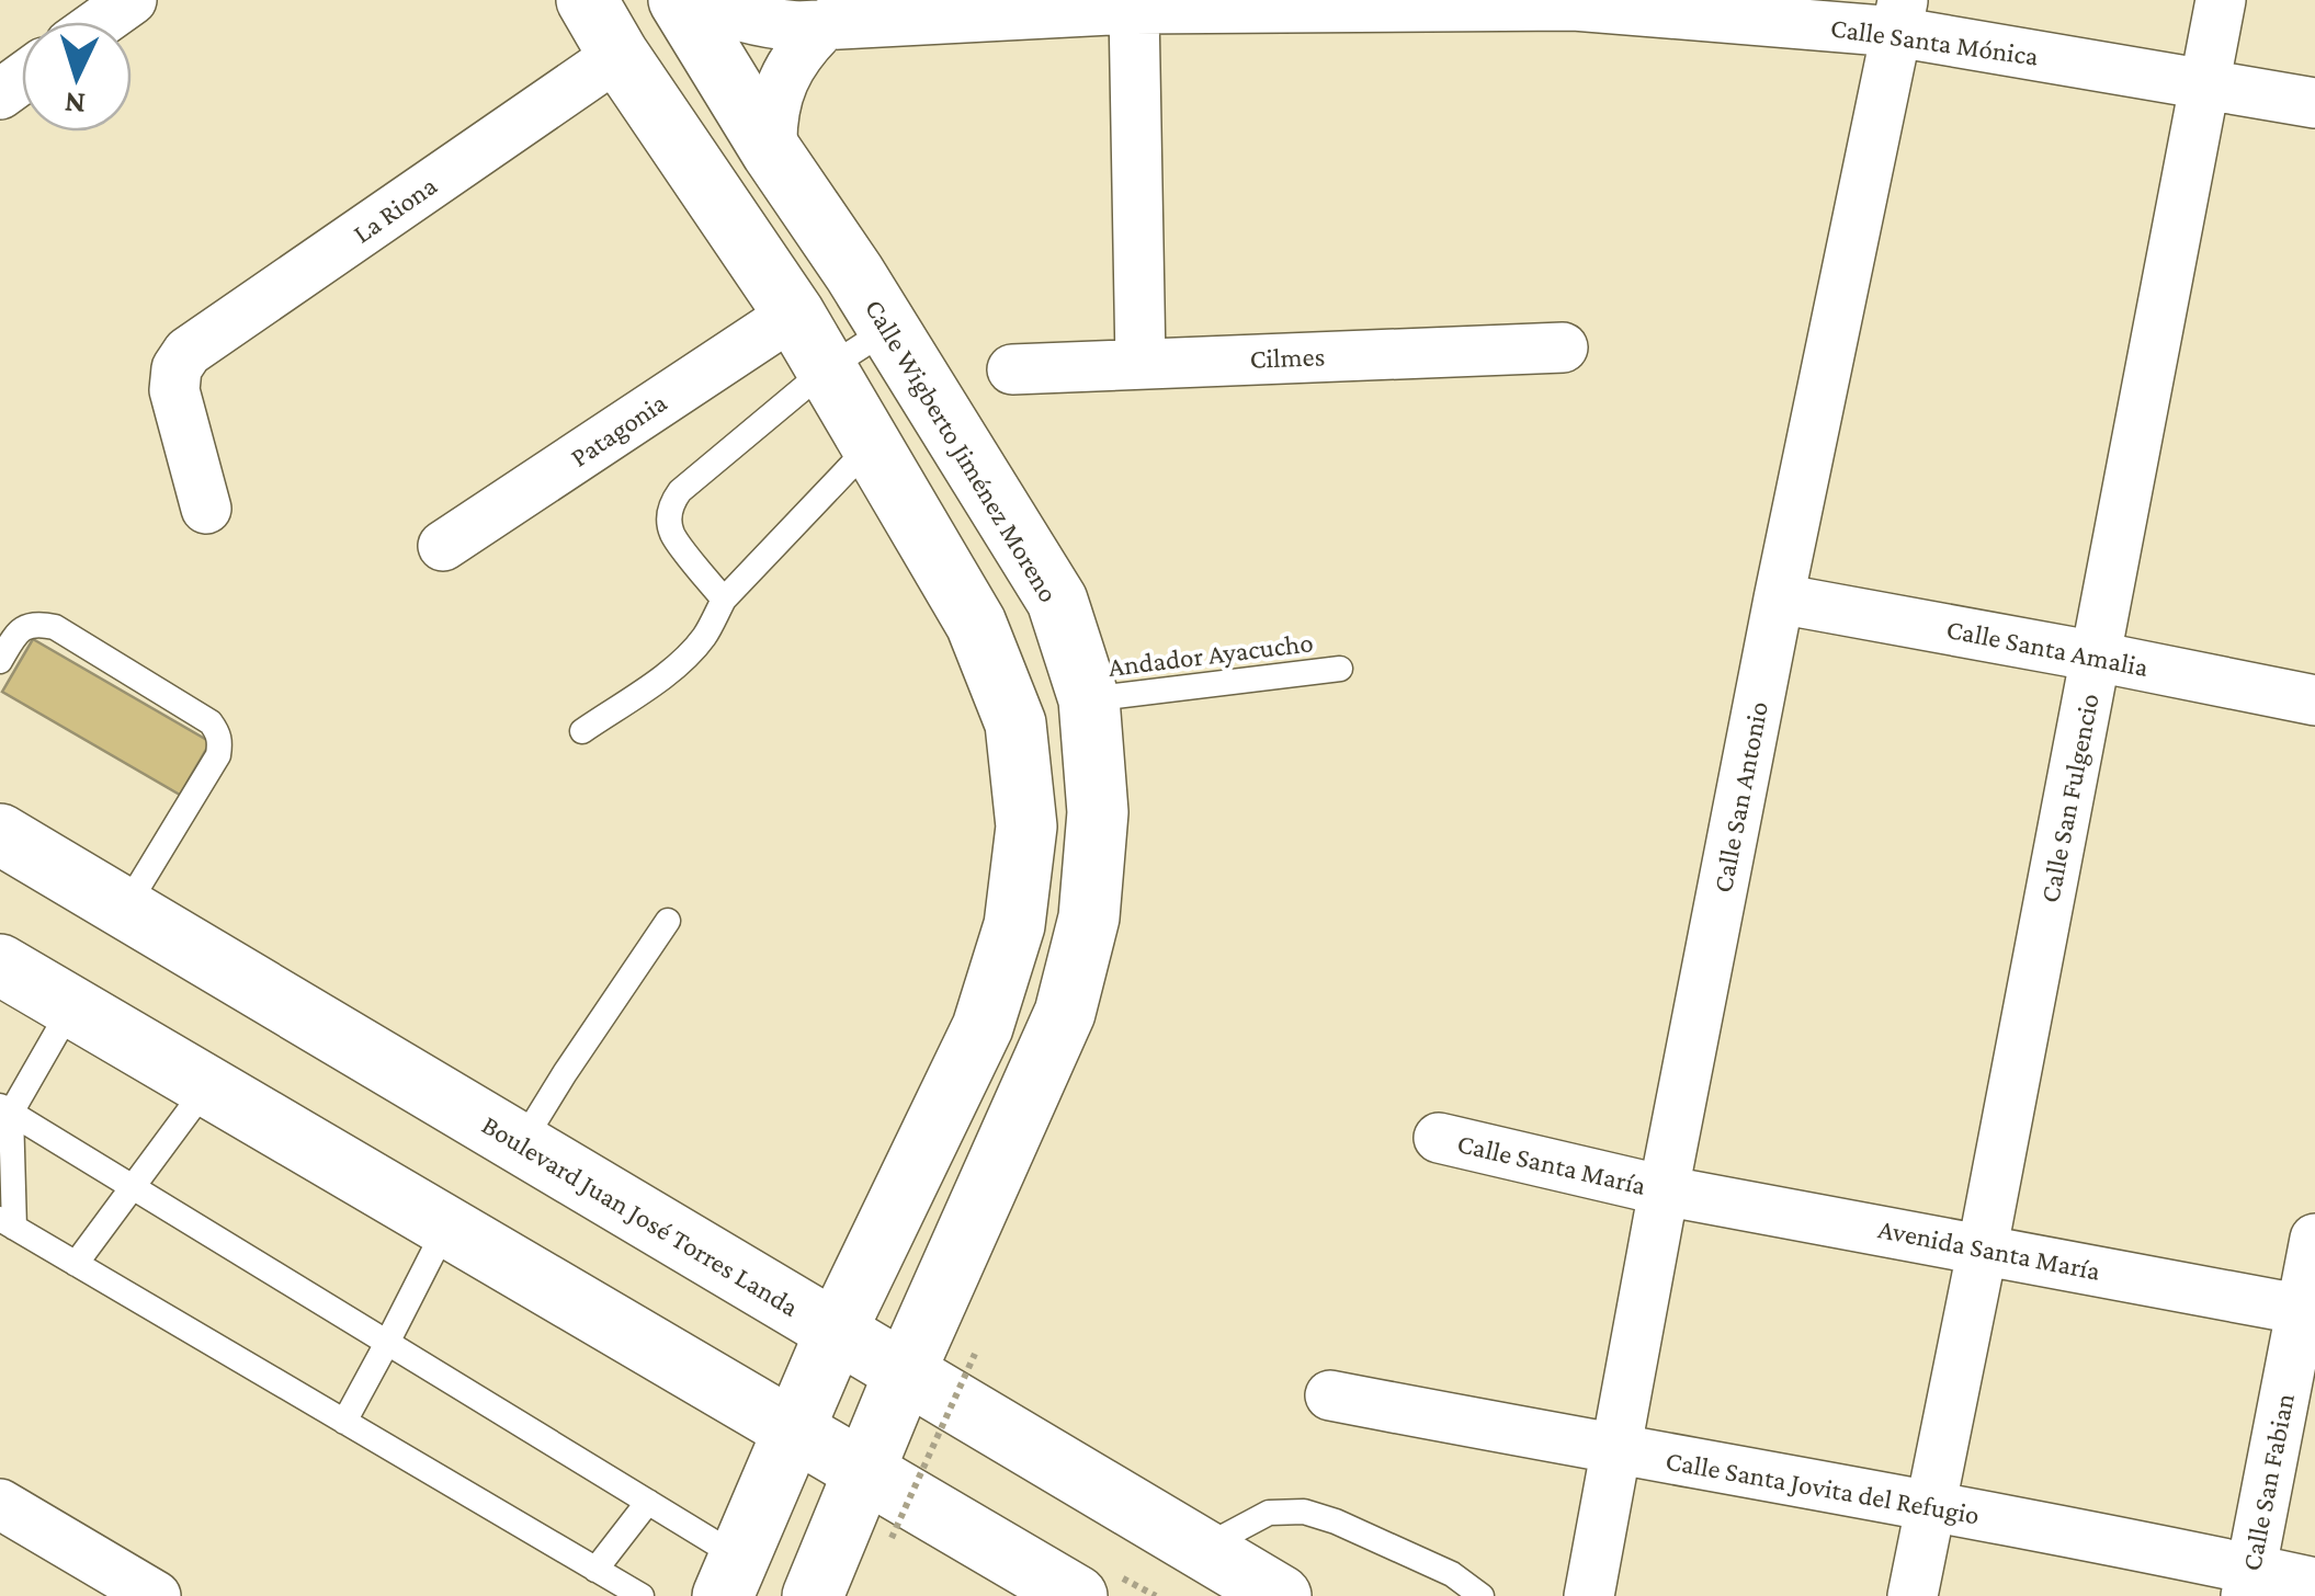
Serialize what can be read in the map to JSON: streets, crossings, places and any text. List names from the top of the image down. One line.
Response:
{"streets":{"street":["Calle Santa Mónica","La Riona","Cilmes","Patagonia","Calle Wigberto Jiménez Moreno","Calle Santa Amalia","Calle San Antonio","Calle San Fulgencio","Calle Santa María","Boulevard Juan José Torres Landa","Avenida Santa María","Calle San Fabian","Calle Santa Jovita del Refugio"],"lane":["Andador Ayacucho"]},"crossings":[["Calle Santa Mónica","Calle San Antonio"],["Calle Santa Mónica","Calle San Fulgencio"],["Calle Wigberto Jiménez Moreno","Andador Ayacucho"],["Calle Wigberto Jiménez Moreno","Boulevard Juan José Torres Landa"],["Calle Santa Amalia","Calle San Antonio"],["Calle Santa Amalia","Calle San Fulgencio"],["Calle San Antonio","Calle Santa María"],["Calle San Antonio","Avenida Santa María"],["Calle San Antonio","Calle Santa Jovita del Refugio"],["Calle San Fulgencio","Avenida Santa María"],["Calle San Fulgencio","Calle Santa Jovita del Refugio"],["Calle Santa María","Avenida Santa María"],["Avenida Santa María","Calle San Fabian"],["Calle San Fabian","Calle Santa Jovita del Refugio"]],"north":"bottom"}
